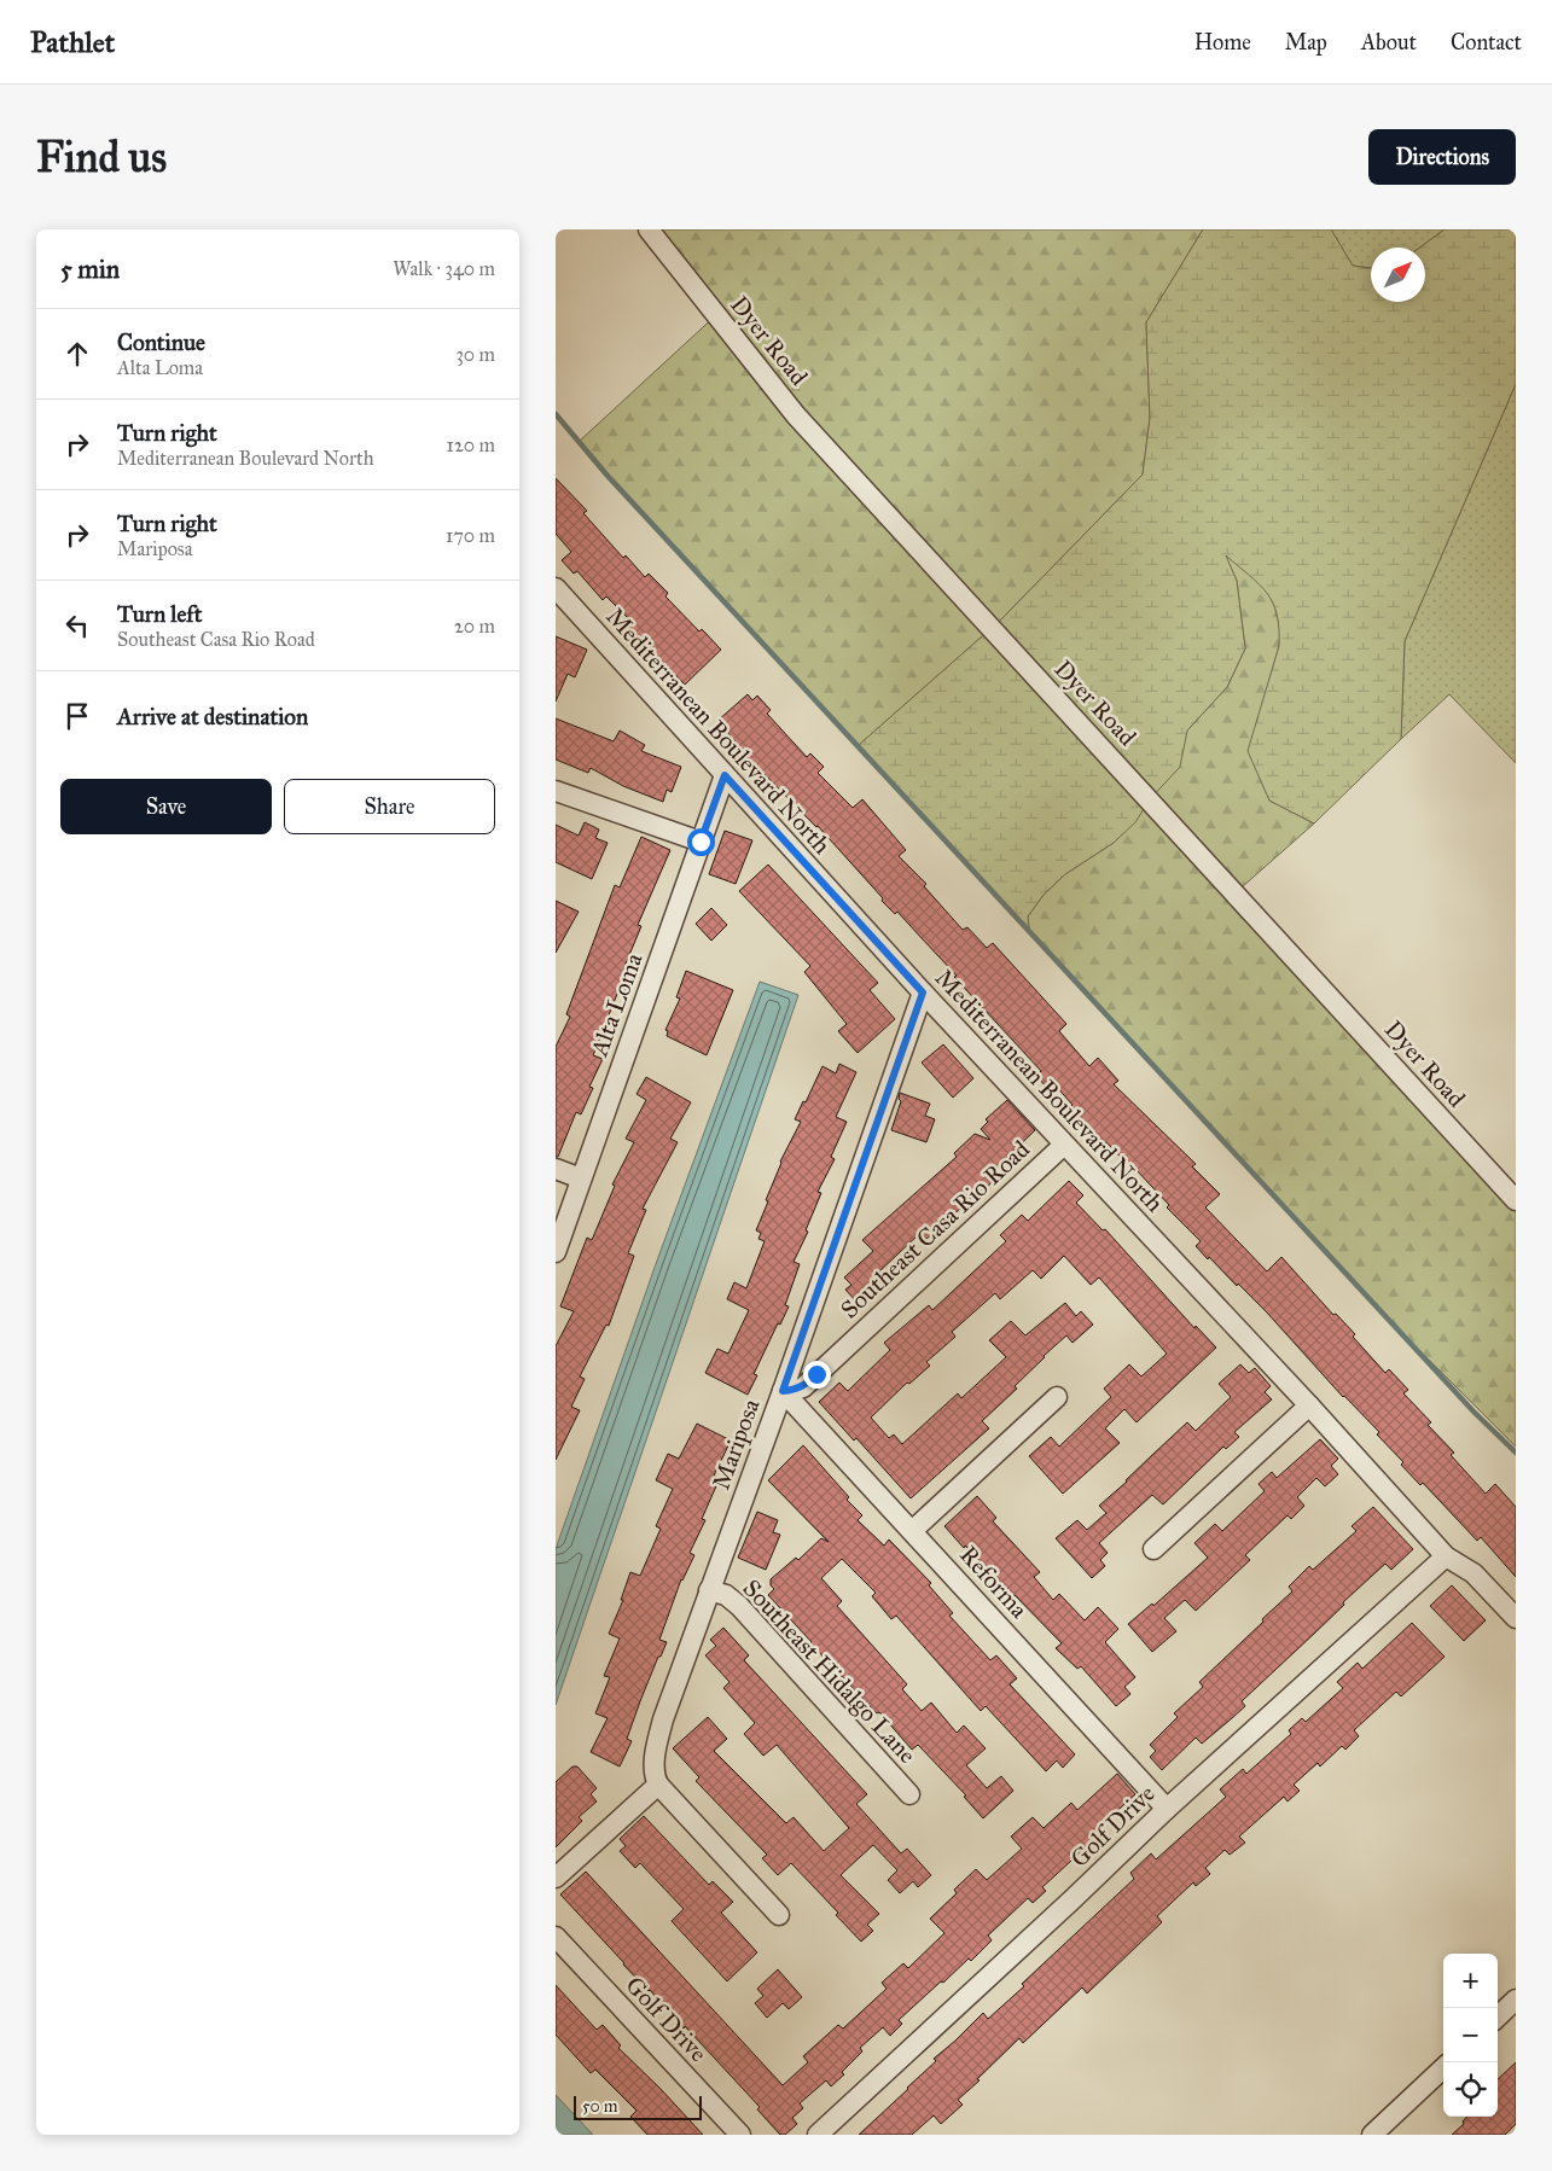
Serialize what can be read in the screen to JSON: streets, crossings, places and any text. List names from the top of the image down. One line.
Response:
{"streets":{"street":["Dyer Road","Mediterranean Boulevard North","Alta Loma","Southeast Casa Rio Road","Mariposa","Reforma","Southeast Hidalgo Lane","Golf Drive"]},"crossings":[["Mediterranean Boulevard North","Alta Loma"],["Mediterranean Boulevard North","Southeast Casa Rio Road"],["Mediterranean Boulevard North","Mariposa"],["Mediterranean Boulevard North","Golf Drive"],["Southeast Casa Rio Road","Mariposa"],["Southeast Casa Rio Road","Reforma"],["Mariposa","Reforma"],["Mariposa","Southeast Hidalgo Lane"],["Reforma","Golf Drive"]],"scale_bar":"50 m","north":"top right","page":{"header":"Pathlet","nav":["Home","Map","About","Contact"],"buttons":["Directions",["Save","Share"]],"title":"Find us","heading":["5 min","Walk · 340 m"],"list":[["Continue","Alta Loma","30 m"],["Turn right","Mediterranean Boulevard North","120 m"],["Turn right","Mariposa","170 m"],["Turn left","Southeast Casa Rio Road","20 m"],"Arrive at destination"],"map_buttons":["+","−"],"scale":"50 m"}}
